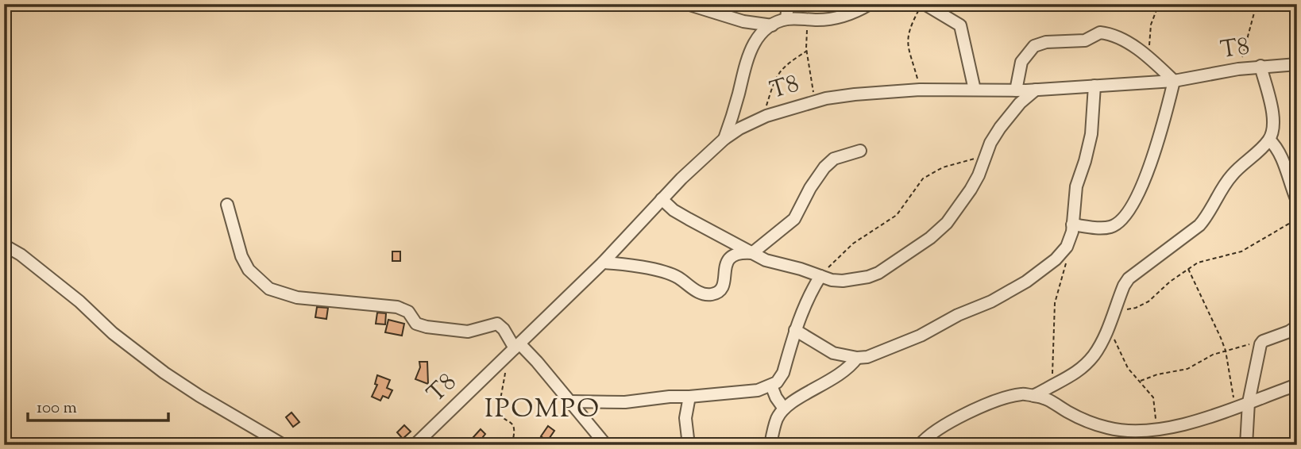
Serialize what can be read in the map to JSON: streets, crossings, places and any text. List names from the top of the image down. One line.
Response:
{"streets":{"street":["T8"]},"districts":["IPOMPO"],"scale_bar":"100 m"}
